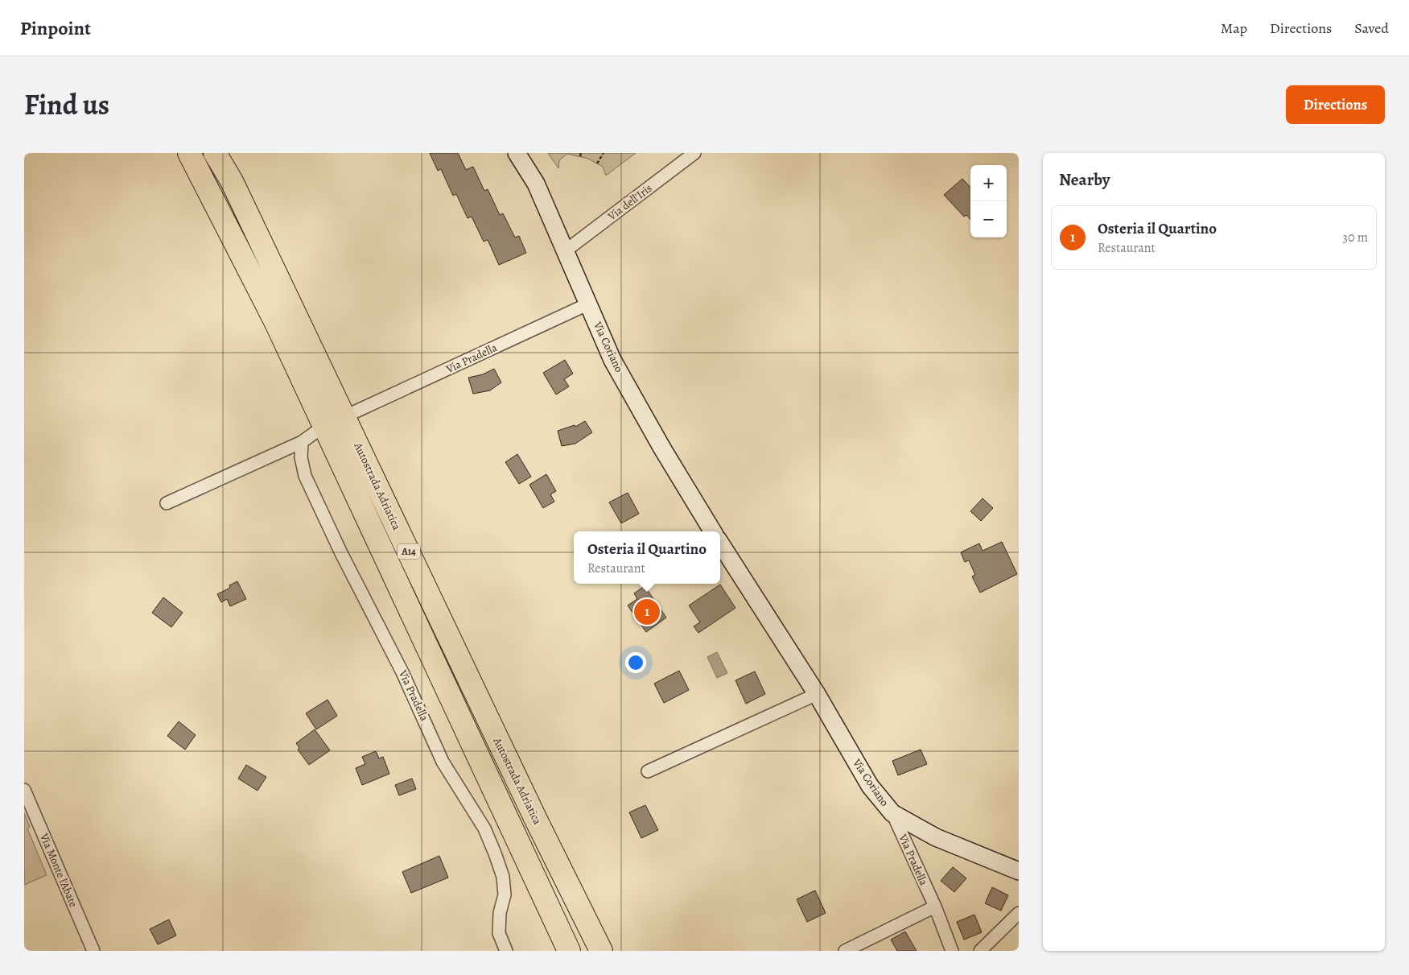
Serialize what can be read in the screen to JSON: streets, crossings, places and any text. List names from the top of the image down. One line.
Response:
{"streets":{"highway":["Autostrada Adriatica","A14"],"main road":["Via Coriano"],"street":["Via dell'Iris","Via Pradella","Via Monte l'Abate"]},"crossings":[["Via dell'Iris","Via Coriano"],["Via Coriano","Via Pradella"]],"page":{"header":"Pinpoint","nav":["Map","Directions","Saved"],"title":"Find us","buttons":"Directions","heading":"Nearby","map_buttons":["+","−"],"list":[{"mark":"1","name":"Osteria il Quartino","note":"Restaurant","value":"30 m"}],"popup":["Osteria il Quartino","Restaurant"],"pins":"1"}}
